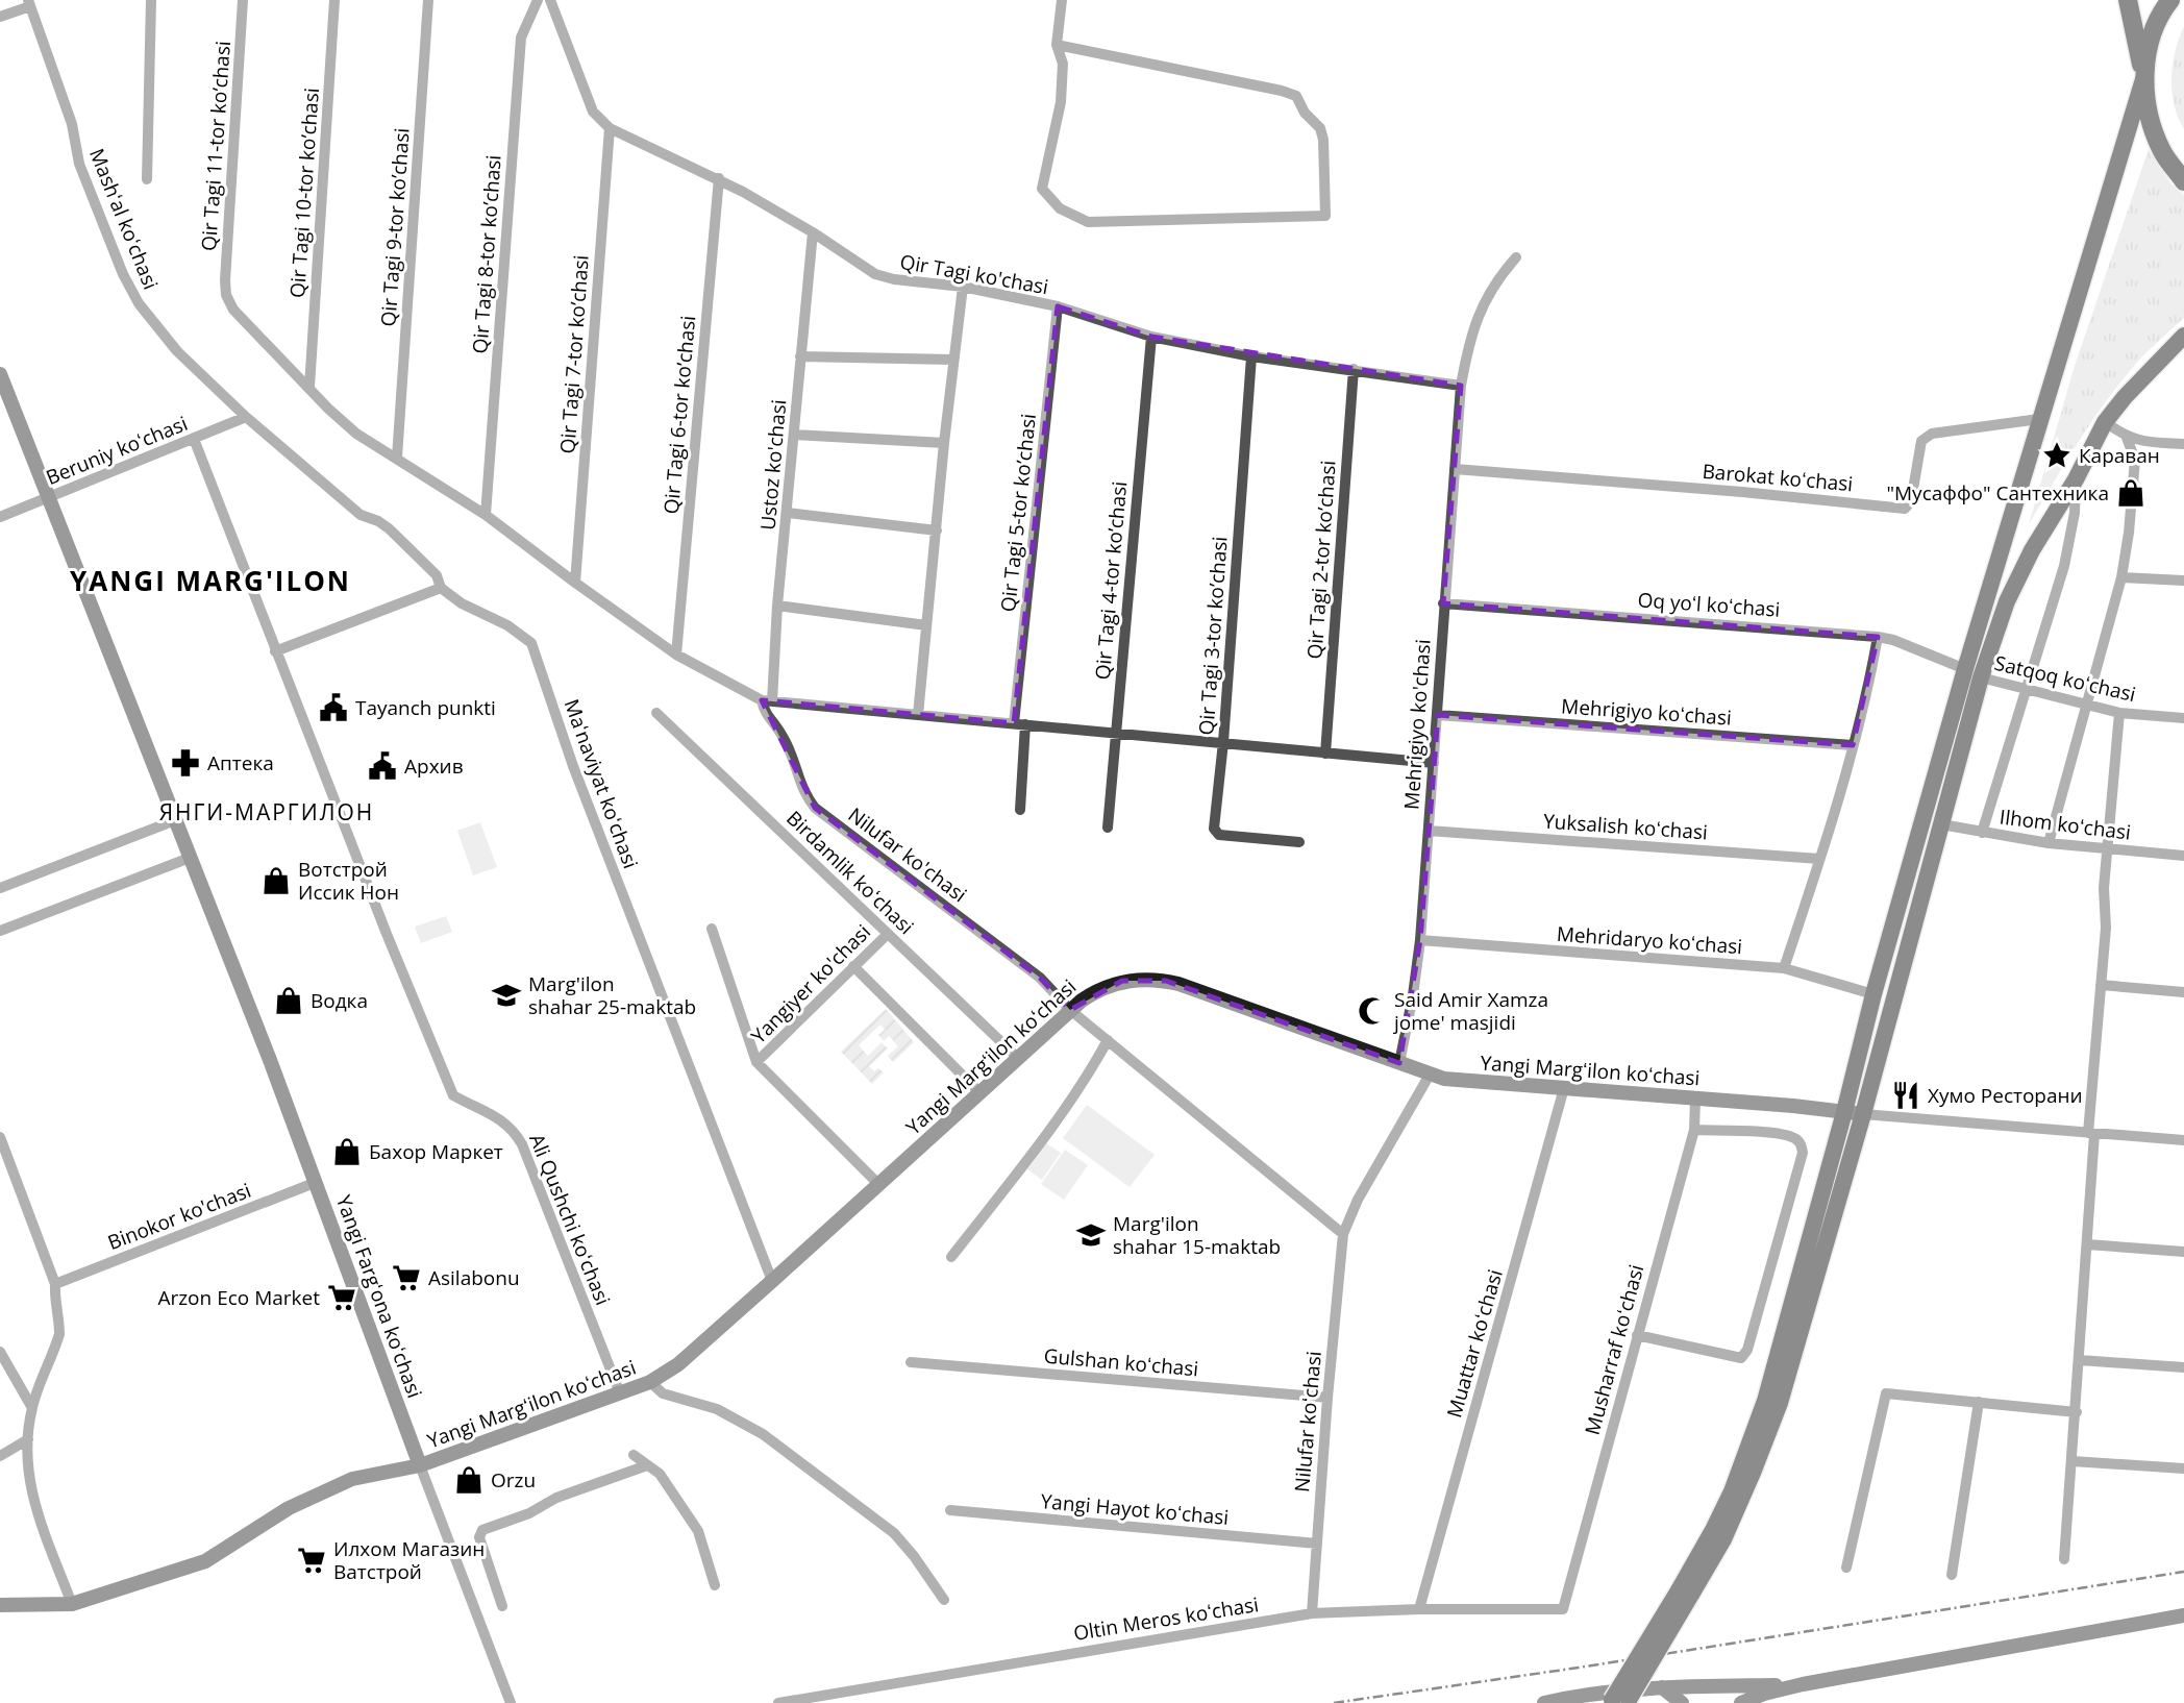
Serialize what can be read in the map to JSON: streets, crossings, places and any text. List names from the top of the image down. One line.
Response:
{"streets":{"main road":["Yangi Margʻilon koʻchasi","Yangi Fargʻona koʻchasi"],"street":["Qir Tagi 11-tor koʼchasi","Qir Tagi 10-tor koʼchasi","Mashʻal koʻchasi","Qir Tagi 9-tor koʼchasi","Qir Tagi 8-tor koʼchasi","Qir Tagi ko'chasi","Qir Tagi 7-tor koʼchasi","Qir Tagi 6-tor koʼchasi","Beruniy koʻchasi","Ustoz ko'chasi","Barokat koʻchasi","Qir Tagi 5-tor koʼchasi","Qir Tagi 2-tor koʼchasi","Qir Tagi 4-tor koʼchasi","Oq yoʻl koʻchasi","Qir Tagi 3-tor koʼchasi","Satqoq koʻchasi","Mehrigiyo koʻchasi","Mehrigiyo ko'chasi","Maʻnaviyat koʻchasi","Ilhom koʻchasi","Yuksalish koʻchasi","Nilufar ko'chasi","Birdamlik koʻchasi","Mehridaryo koʻchasi","Yangiyer ko'chasi","Binokor ko'chasi","Ali Qushchi koʻchasi","Muattar koʻchasi","Musharraf koʻchasi","Gulshan koʻchasi","Nilufar koʻchasi","Yangi Hayot koʻchasi","Oltin Meros koʻchasi"]},"crossings":[["Qir Tagi 11-tor koʼchasi","Qir Tagi 10-tor koʼchasi"],["Mashʻal koʻchasi","Beruniy koʻchasi"],["Mashʻal koʻchasi","Maʻnaviyat koʻchasi"],["Qir Tagi ko'chasi","Qir Tagi 7-tor koʼchasi"],["Qir Tagi ko'chasi","Qir Tagi 6-tor koʼchasi"],["Qir Tagi ko'chasi","Ustoz ko'chasi"],["Qir Tagi ko'chasi","Qir Tagi 5-tor koʼchasi"],["Qir Tagi ko'chasi","Qir Tagi 2-tor koʼchasi"],["Qir Tagi ko'chasi","Qir Tagi 4-tor koʼchasi"],["Qir Tagi ko'chasi","Qir Tagi 3-tor koʼchasi"],["Qir Tagi ko'chasi","Mehrigiyo ko'chasi"],["Beruniy koʻchasi","Maʻnaviyat koʻchasi"],["Beruniy koʻchasi","Ali Qushchi koʻchasi"],["Beruniy koʻchasi","Yangi Fargʻona koʻchasi"],["Ustoz ko'chasi","Nilufar ko'chasi"],["Barokat koʻchasi","Mehrigiyo ko'chasi"],["Oq yoʻl koʻchasi","Mehrigiyo ko'chasi"],["Mehrigiyo koʻchasi","Mehrigiyo ko'chasi"],["Mehrigiyo ko'chasi","Yuksalish koʻchasi"],["Mehrigiyo ko'chasi","Mehridaryo koʻchasi"],["Mehrigiyo ko'chasi","Yangi Margʻilon koʻchasi"],["Maʻnaviyat koʻchasi","Yangi Margʻilon koʻchasi"],["Nilufar ko'chasi","Yangi Margʻilon koʻchasi"],["Birdamlik koʻchasi","Yangiyer ko'chasi"],["Birdamlik koʻchasi","Yangi Margʻilon koʻchasi"],["Yangiyer ko'chasi","Yangi Margʻilon koʻchasi"],["Yangi Margʻilon koʻchasi","Ali Qushchi koʻchasi"],["Yangi Margʻilon koʻchasi","Yangi Fargʻona koʻchasi"],["Yangi Margʻilon koʻchasi","Muattar koʻchasi"],["Yangi Margʻilon koʻchasi","Musharraf koʻchasi"],["Yangi Margʻilon koʻchasi","Nilufar koʻchasi"],["Binokor ko'chasi","Yangi Fargʻona koʻchasi"],["Muattar koʻchasi","Oltin Meros koʻchasi"],["Musharraf koʻchasi","Oltin Meros koʻchasi"],["Gulshan koʻchasi","Nilufar koʻchasi"],["Nilufar koʻchasi","Yangi Hayot koʻchasi"],["Nilufar koʻchasi","Oltin Meros koʻchasi"]],"districts":["YANGI MARG'ILON","ЯНГИ-МАРГИЛОН"],"places":{"place":["Караван"],"shop":["\"Мусаффо\" Сантехника","Вотстрой Иссик Нон","Водка","Бахор Маркет","Orzu"],"public building":["Tayanch punkti","Архив"],"pharmacy":["Аптека"],"school or university":["Marg'ilon shahar 25-maktab","Marg'ilon shahar 15-maktab"],"mosque":["Said Amir Xamza jome' masjidi"],"restaurant":["Хумо Ресторани"],"supermarket":["Asilabonu","Arzon Eco Market","Илхом Магазин Ватстрой"]}}
